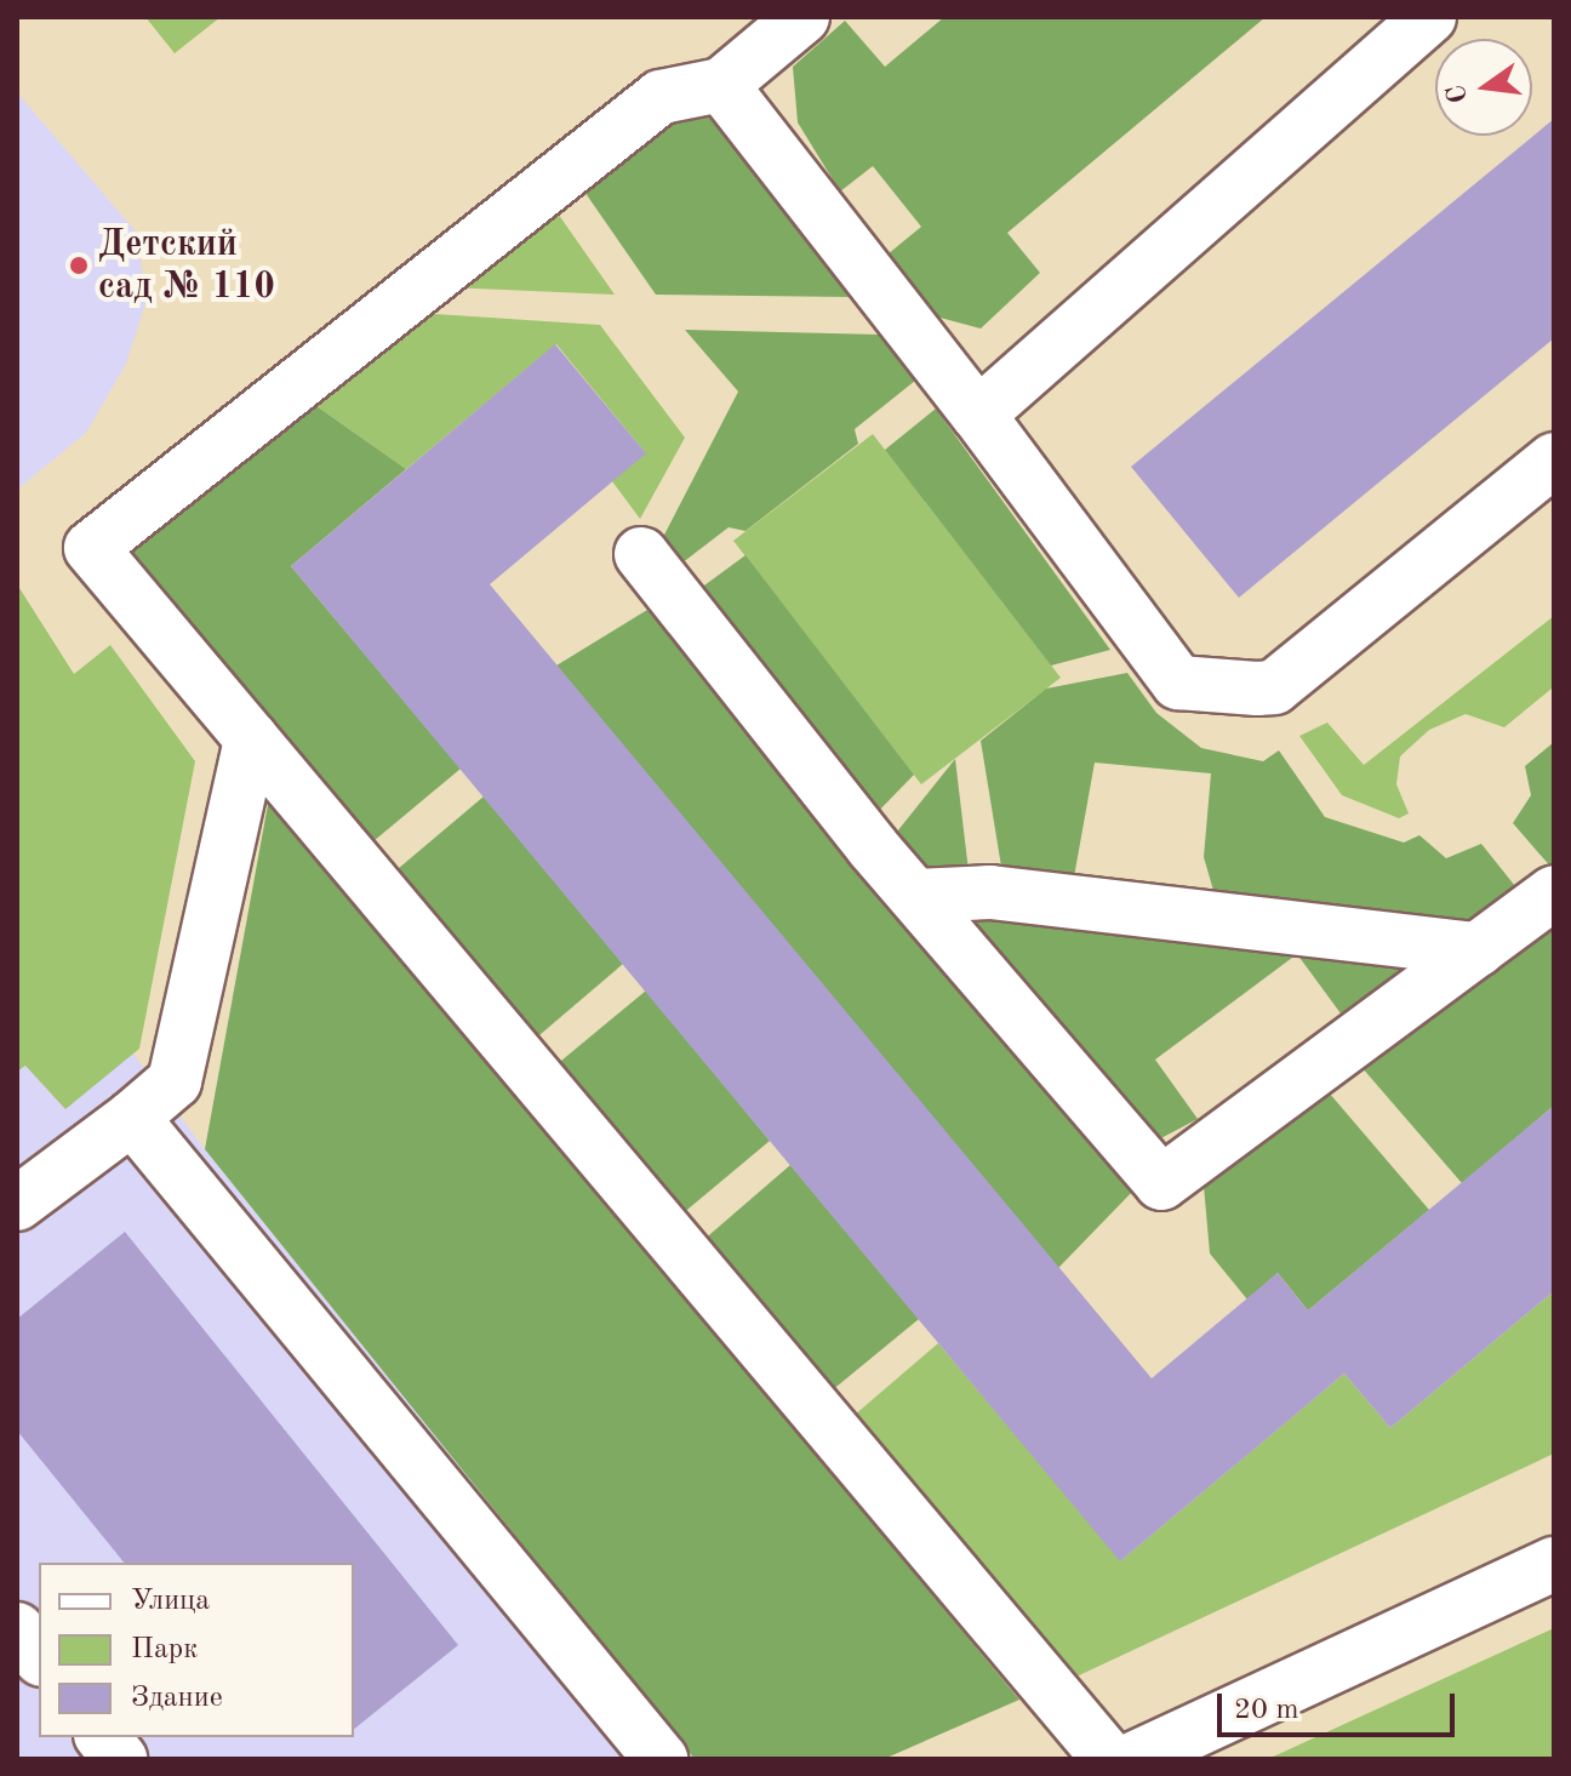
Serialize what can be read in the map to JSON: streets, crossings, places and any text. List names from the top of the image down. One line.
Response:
{"places":["Детский сад № 110"],"legend":["Улица","Парк","Здание"],"scale_bar":"20 m","north":"left"}
